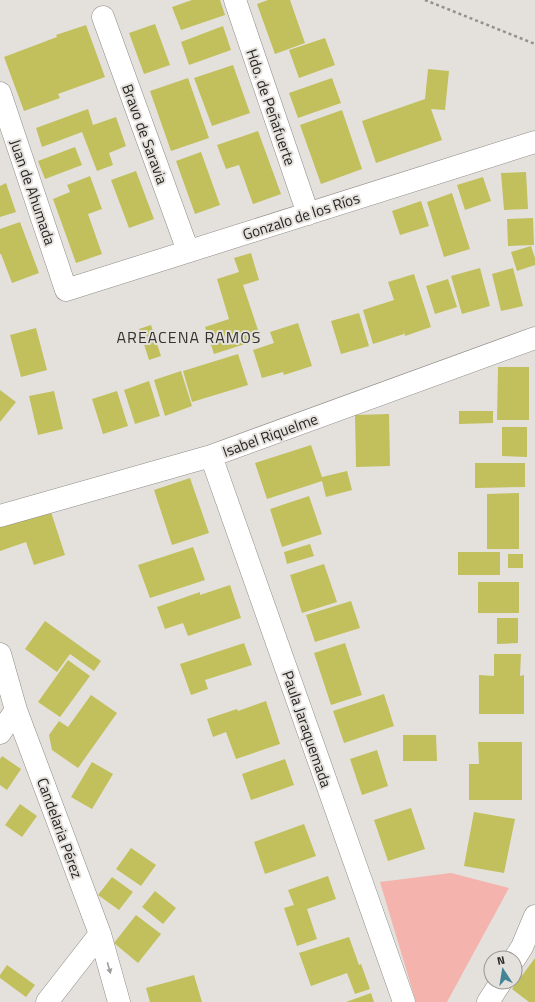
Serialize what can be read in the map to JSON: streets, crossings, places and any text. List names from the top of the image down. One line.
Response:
{"streets":{"street":["Hdo. de Peñafuerte","Bravo de Saravia","Juan de Ahumada","Gonzalo de los Ríos","Isabel Riquelme","Paula Jaraquemada","Candelaria Pérez"]},"crossings":[["Hdo. de Peñafuerte","Gonzalo de los Ríos"],["Bravo de Saravia","Gonzalo de los Ríos"],["Juan de Ahumada","Gonzalo de los Ríos"],["Isabel Riquelme","Paula Jaraquemada"]],"districts":["AREACENA RAMOS"],"north":"top"}
